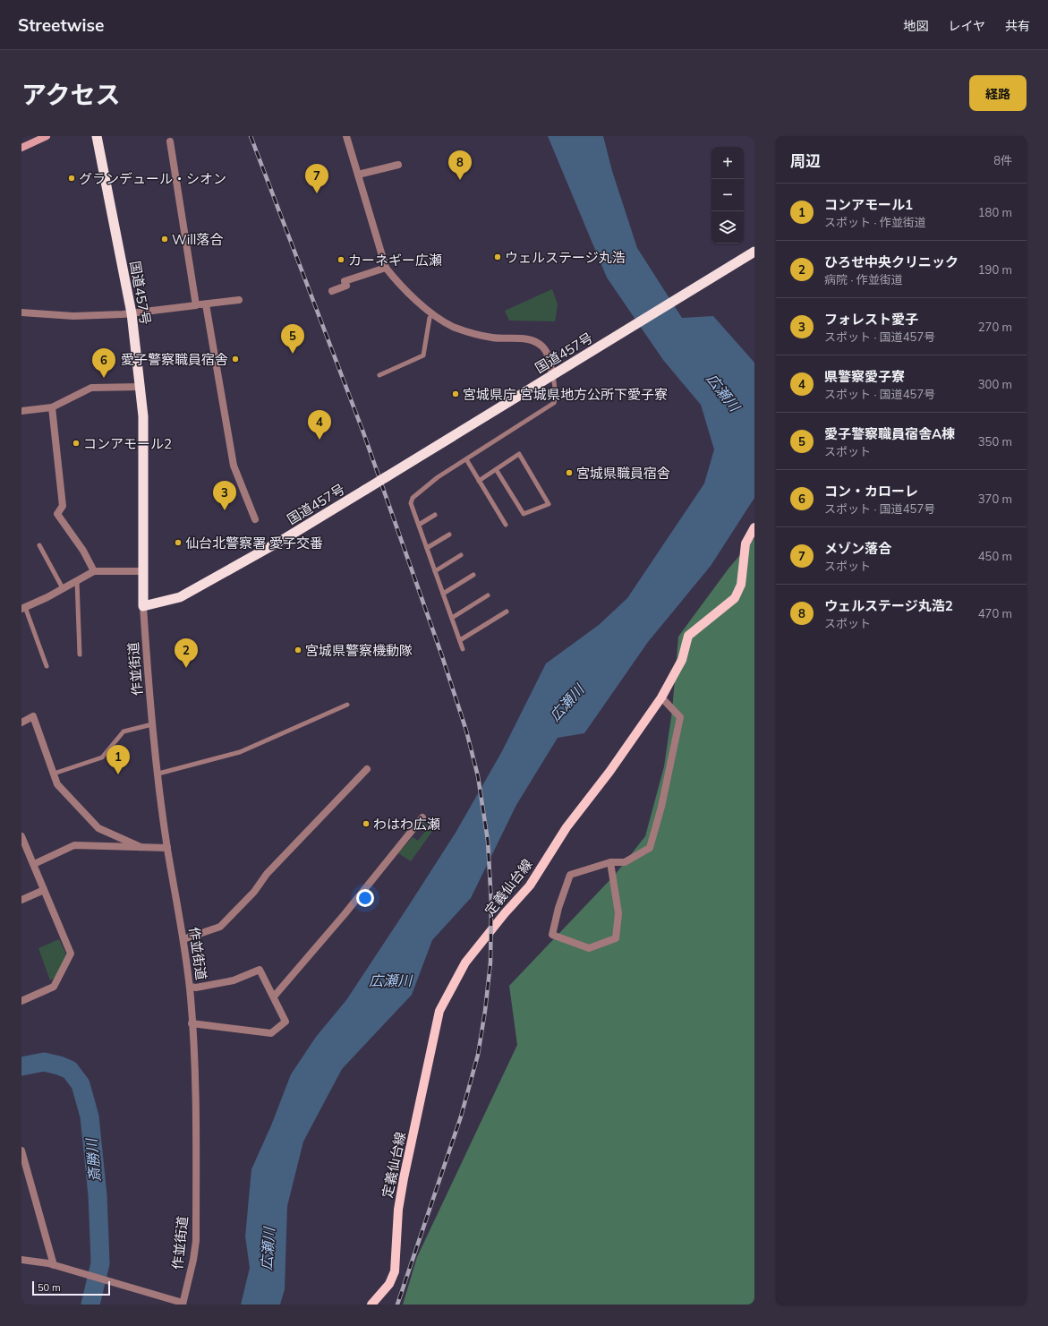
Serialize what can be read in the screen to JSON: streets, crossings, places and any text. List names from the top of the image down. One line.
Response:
{"streets":{"highway":["国道457号"],"main road":["定義仙台線"],"street":["作並街道"]},"crossings":[["国道457号","作並街道"]],"water":["広瀬川","斎勝川"],"places":["グランデュール・シオン","Will落合","ウェルステージ丸浩","カーネギー広瀬","愛子警察職員宿舎","宮城県庁 宮城県地方公所下愛子寮","コンアモール2","宮城県職員宿舎","仙台北警察署 愛子交番","宮城県警察機動隊","わはわ広瀬"],"scale_bar":"50 m","page":{"header":"Streetwise","nav":["地図","レイヤ","共有"],"title":"アクセス","buttons":"経路","heading":["周辺","8件"],"map_buttons":["+","−"],"pins":["8","7","5","6","4","3","2","1"],"list":[{"mark":"1","name":"コンアモール1","note":"スポット · 作並街道","value":"180 m"},{"mark":"2","name":"ひろせ中央クリニック","note":"病院 · 作並街道","value":"190 m"},{"mark":"3","name":"フォレスト愛子","note":"スポット · 国道457号","value":"270 m"},{"mark":"4","name":"県警察愛子寮","note":"スポット · 国道457号","value":"300 m"},{"mark":"5","name":"愛子警察職員宿舎A棟","note":"スポット","value":"350 m"},{"mark":"6","name":"コン・カローレ","note":"スポット · 国道457号","value":"370 m"},{"mark":"7","name":"メゾン落合","note":"スポット","value":"450 m"},{"mark":"8","name":"ウェルステージ丸浩2","note":"スポット","value":"470 m"}],"scale":"50 m"}}
